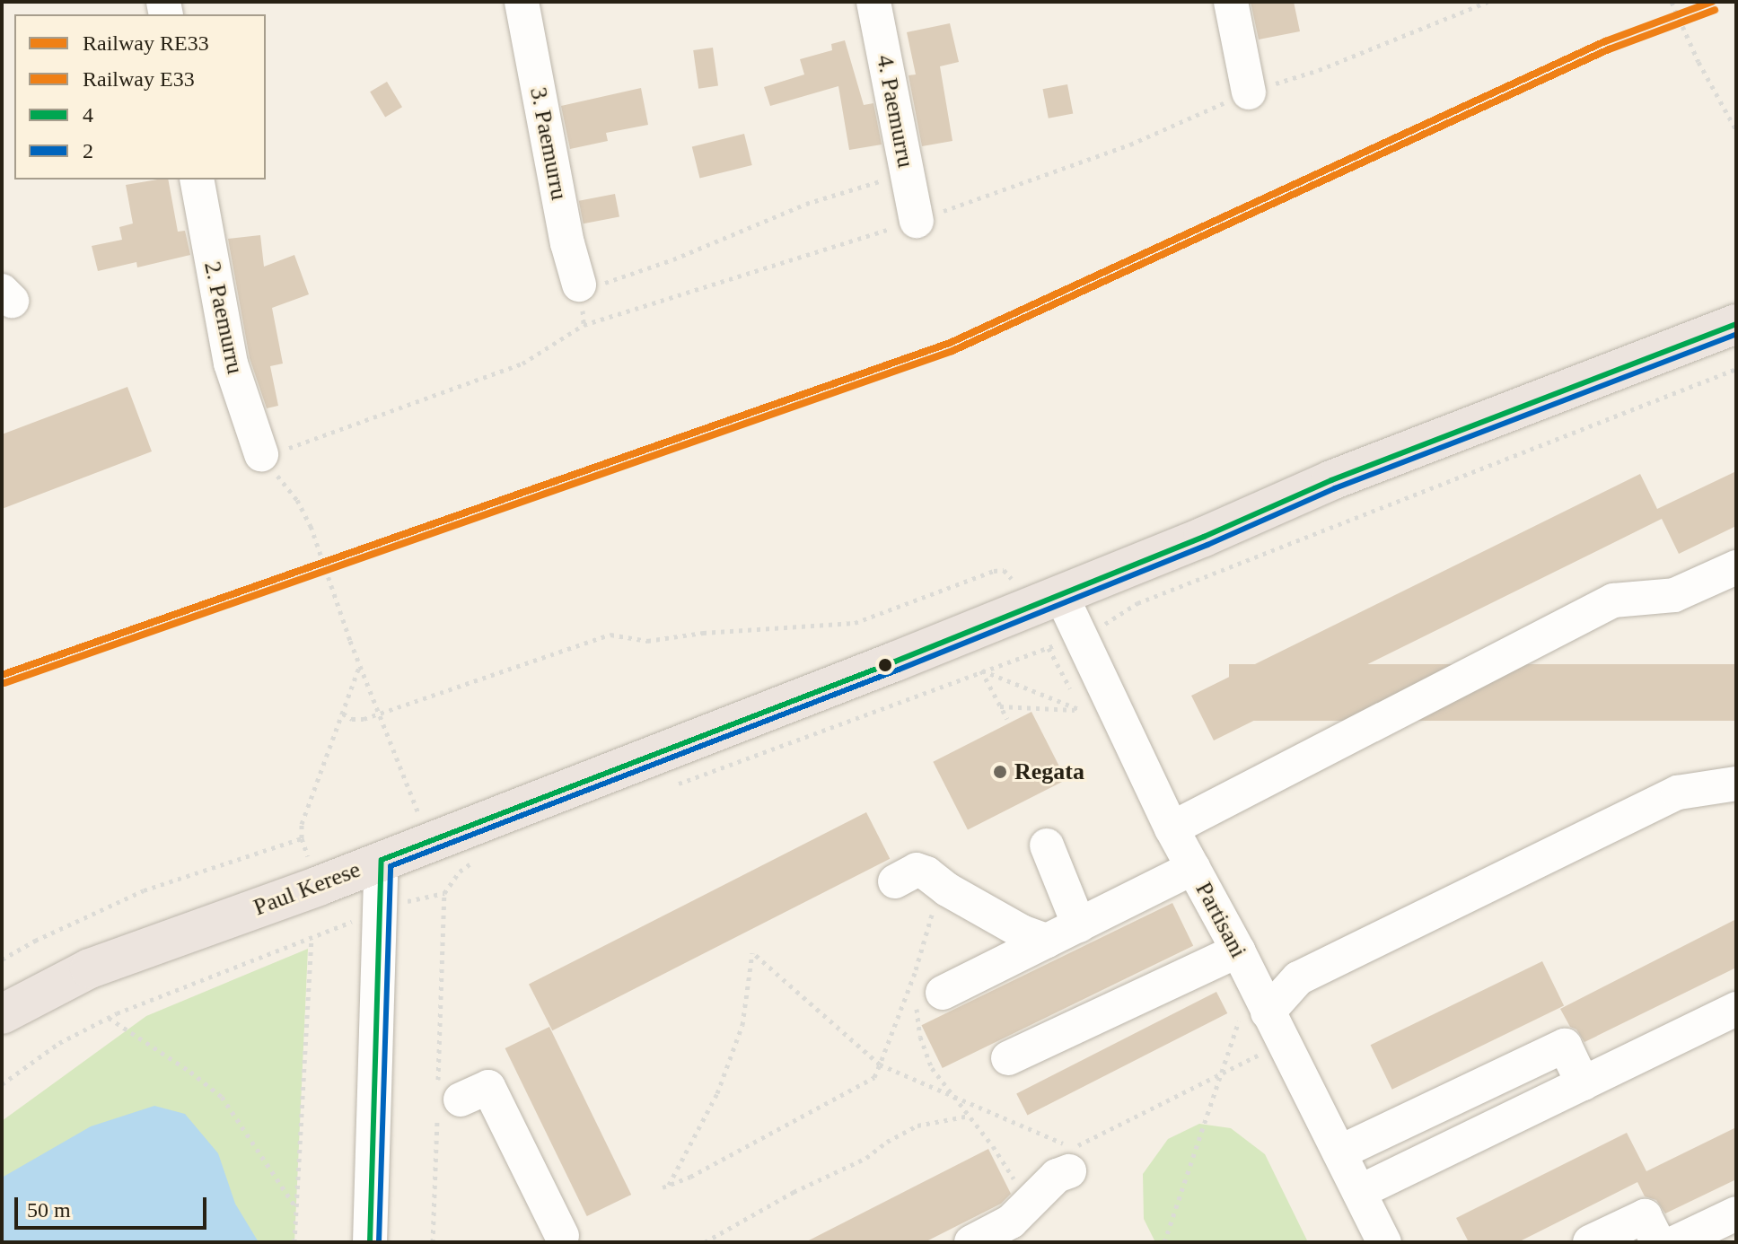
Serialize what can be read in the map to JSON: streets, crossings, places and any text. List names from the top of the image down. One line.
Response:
{"streets":{"highway":["Paul Kerese"],"street":["4. Paemurru","3. Paemurru","2. Paemurru","Partisani"]},"crossings":[["Paul Kerese","Partisani"]],"places":["Regata"],"lines":["rail line RE33","rail line E33","transit line 4","transit line 2"],"legend":["Railway RE33","Railway E33","4","2"],"scale_bar":"50 m"}
